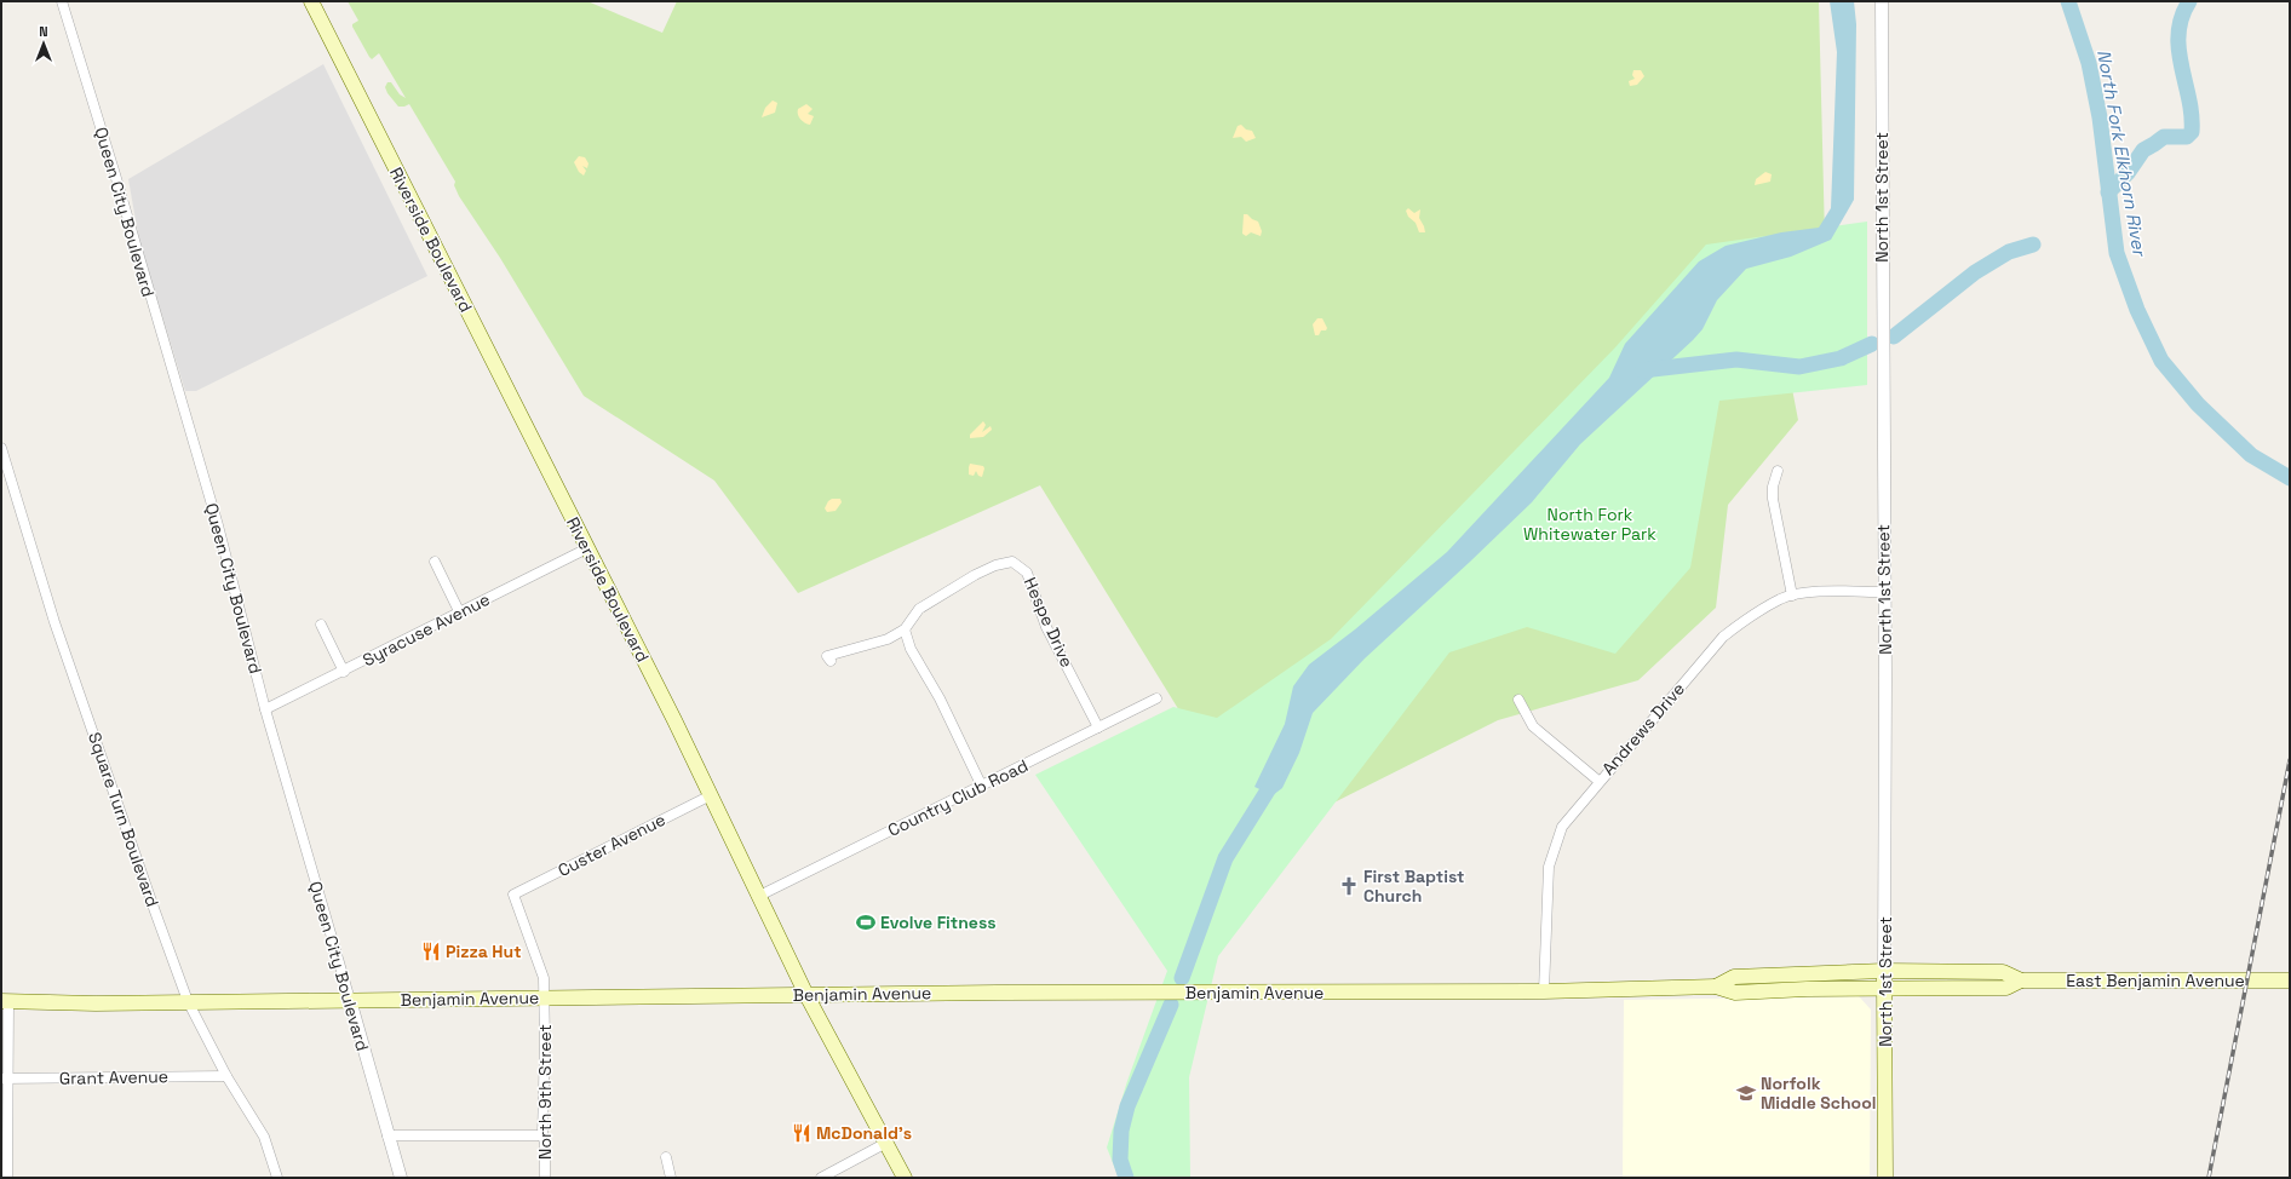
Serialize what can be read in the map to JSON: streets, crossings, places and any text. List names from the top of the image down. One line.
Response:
{"streets":{"main road":["North 1st Street","Riverside Boulevard","East Benjamin Avenue","Benjamin Avenue"],"street":["Queen City Boulevard","Hespe Drive","Syracuse Avenue","Andrews Drive","Country Club Road","Square Turn Boulevard","Custer Avenue","Grant Avenue","North 9th Street"]},"crossings":[["North 1st Street","Andrews Drive"],["North 1st Street","East Benjamin Avenue"],["North 1st Street","Benjamin Avenue"],["Queen City Boulevard","Syracuse Avenue"],["Queen City Boulevard","Benjamin Avenue"],["Riverside Boulevard","Syracuse Avenue"],["Riverside Boulevard","Country Club Road"],["Riverside Boulevard","Custer Avenue"],["Riverside Boulevard","Benjamin Avenue"],["Hespe Drive","Country Club Road"],["Andrews Drive","Benjamin Avenue"],["Square Turn Boulevard","Benjamin Avenue"],["Square Turn Boulevard","Grant Avenue"],["Custer Avenue","North 9th Street"],["East Benjamin Avenue","Benjamin Avenue"],["Benjamin Avenue","North 9th Street"]],"water":["North Fork Elkhorn River"],"parks":["North Fork Whitewater Park"],"places":{"church":["First Baptist Church"],"sports":["Evolve Fitness"],"restaurant":["Pizza Hut","McDonald's"],"school or university":["Norfolk Middle School"]},"north":"top"}
